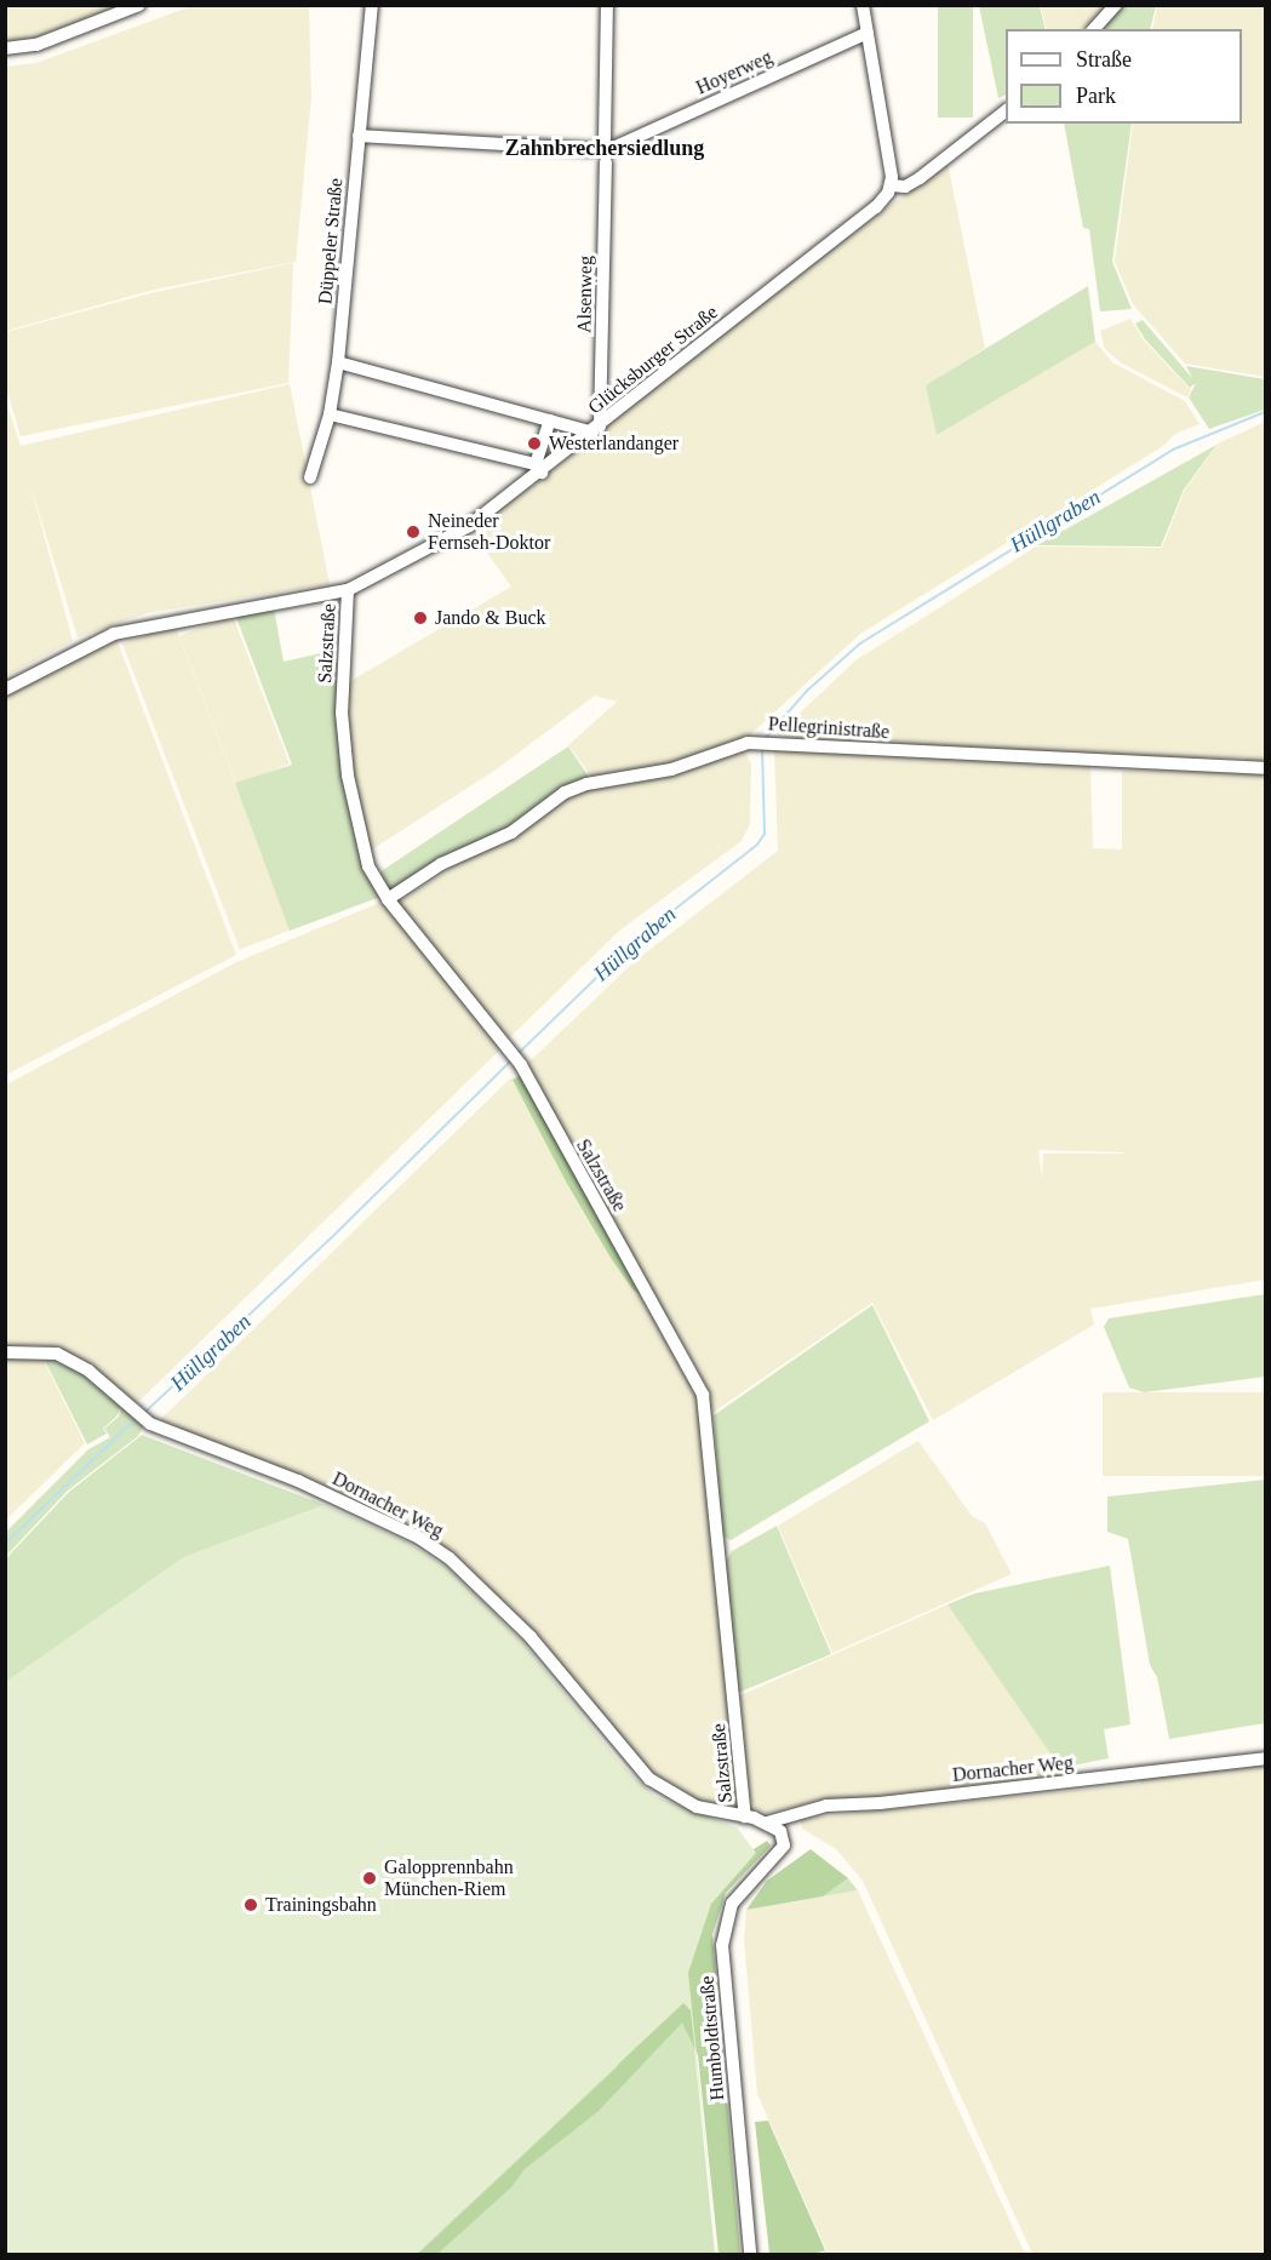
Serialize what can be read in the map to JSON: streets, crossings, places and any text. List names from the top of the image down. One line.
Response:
{"streets":{"street":["Hoyerweg","Düppeler Straße","Alsenweg","Glücksburger Straße","Salzstraße","Pellegrinistraße","Dornacher Weg","Humboldtstraße"]},"crossings":[["Alsenweg","Glücksburger Straße"],["Glücksburger Straße","Salzstraße"],["Salzstraße","Pellegrinistraße"],["Salzstraße","Dornacher Weg"],["Dornacher Weg","Humboldtstraße"]],"districts":["Zahnbrechersiedlung"],"water":["Hüllgraben"],"places":["Westerlandanger","Neineder Fernseh-Doktor","Jando & Buck","Galopprennbahn München-Riem","Trainingsbahn"],"legend":["Straße","Park"]}
